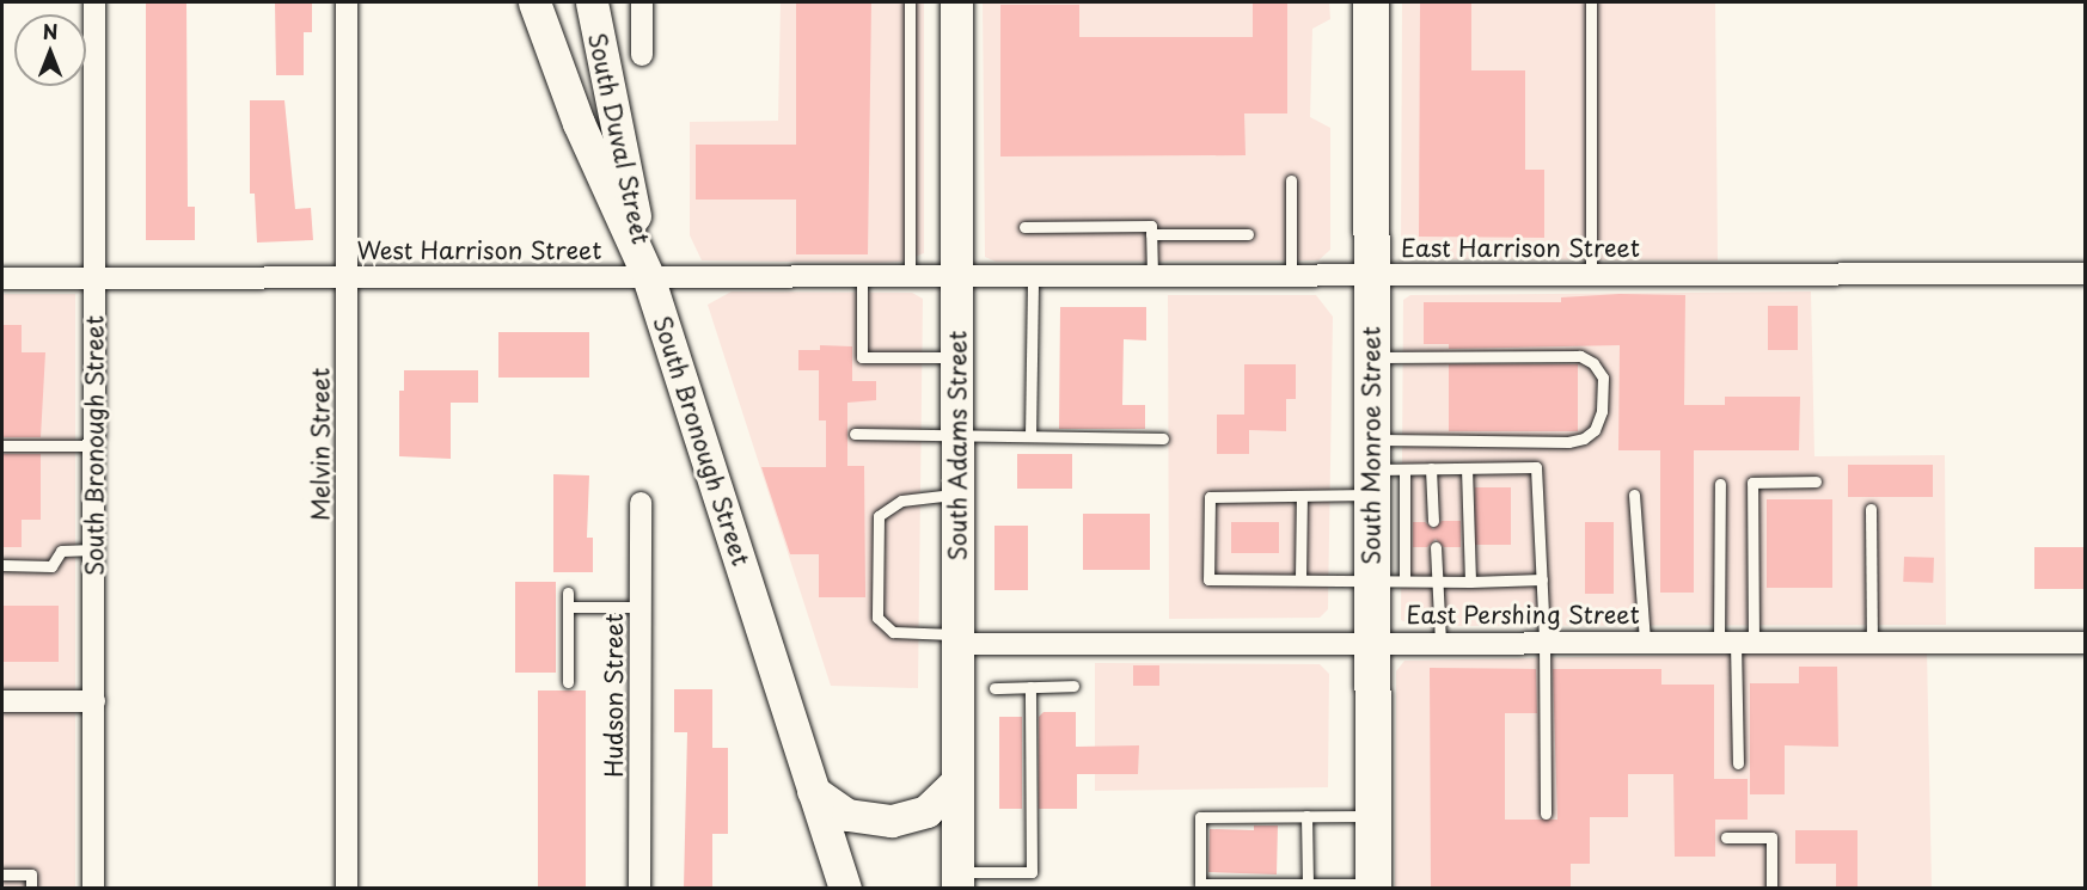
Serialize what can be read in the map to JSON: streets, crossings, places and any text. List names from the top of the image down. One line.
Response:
{"streets":{"main road":["South Duval Street","South Bronough Street","South Adams Street","South Monroe Street"],"street":["East Harrison Street","West Harrison Street","Melvin Street","East Pershing Street","Hudson Street"]},"crossings":[["South Duval Street","West Harrison Street"],["South Duval Street","South Bronough Street"],["East Harrison Street","West Harrison Street"],["East Harrison Street","South Adams Street"],["East Harrison Street","South Monroe Street"],["West Harrison Street","South Bronough Street"],["West Harrison Street","Melvin Street"],["West Harrison Street","South Adams Street"],["South Adams Street","East Pershing Street"],["South Monroe Street","East Pershing Street"]],"north":"top"}
